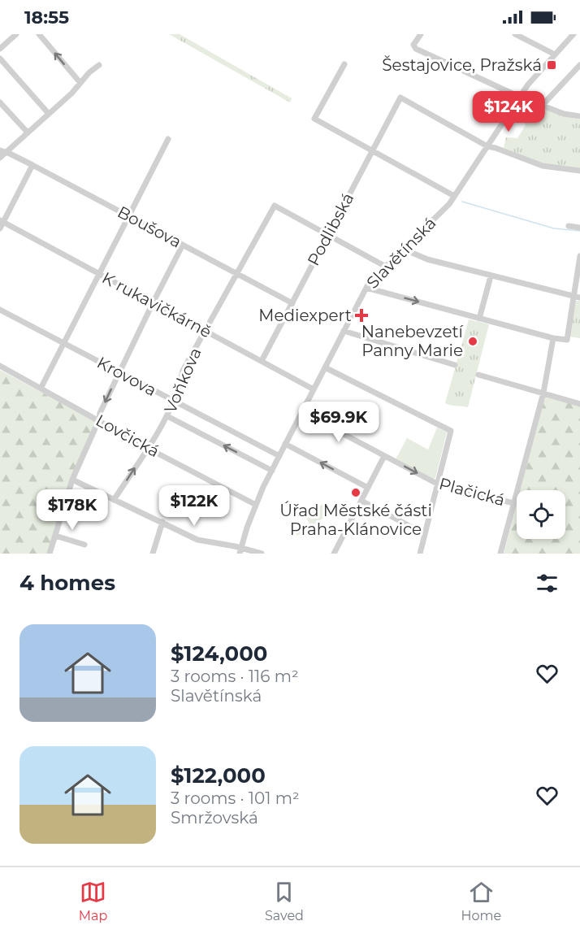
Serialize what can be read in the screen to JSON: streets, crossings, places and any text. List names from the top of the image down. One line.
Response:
{"streets":{"street":["Boušova","Podlibská","Slavětínská","K rukavičkárně","Krovova","Voňkova","Lovčická","Plačická"]},"crossings":[["Boušova","Podlibská"],["Boušova","Voňkova"],["Podlibská","Slavětínská"],["Podlibská","K rukavičkárně"],["Podlibská","Voňkova"],["Slavětínská","K rukavičkárně"],["Slavětínská","Krovova"],["Slavětínská","Lovčická"],["Slavětínská","Plačická"],["K rukavičkárně","Voňkova"],["Krovova","Voňkova"],["Voňkova","Lovčická"]],"places":{"transit":["Šestajovice, Pražská"],"health":["Mediexpert"],"other":["Nanebevzetí Panny Marie","Úřad Městské části Praha-Klánovice"]},"page":{"status":"18:55","price":["$124K","$69.9K","$122K","$178K"],"heading":"4 homes","list":[{"name":"$124,000","note":"3 rooms · 116 m² · Slavětínská"},{"name":"$122,000","note":"3 rooms · 101 m² · Smržovská"}],"tabs":["Map","Saved","Home"]}}
